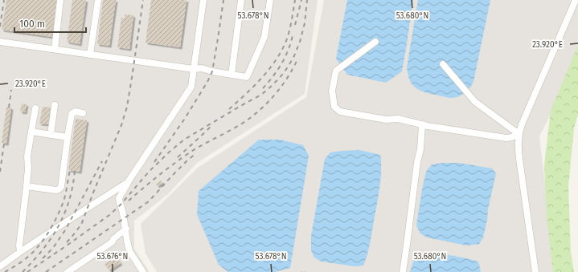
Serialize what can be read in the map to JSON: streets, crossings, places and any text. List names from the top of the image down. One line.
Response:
{"scale_bar":"100 m","coordinates":["53.678°N","53.680°N","23.920°E","53.676°N"]}
